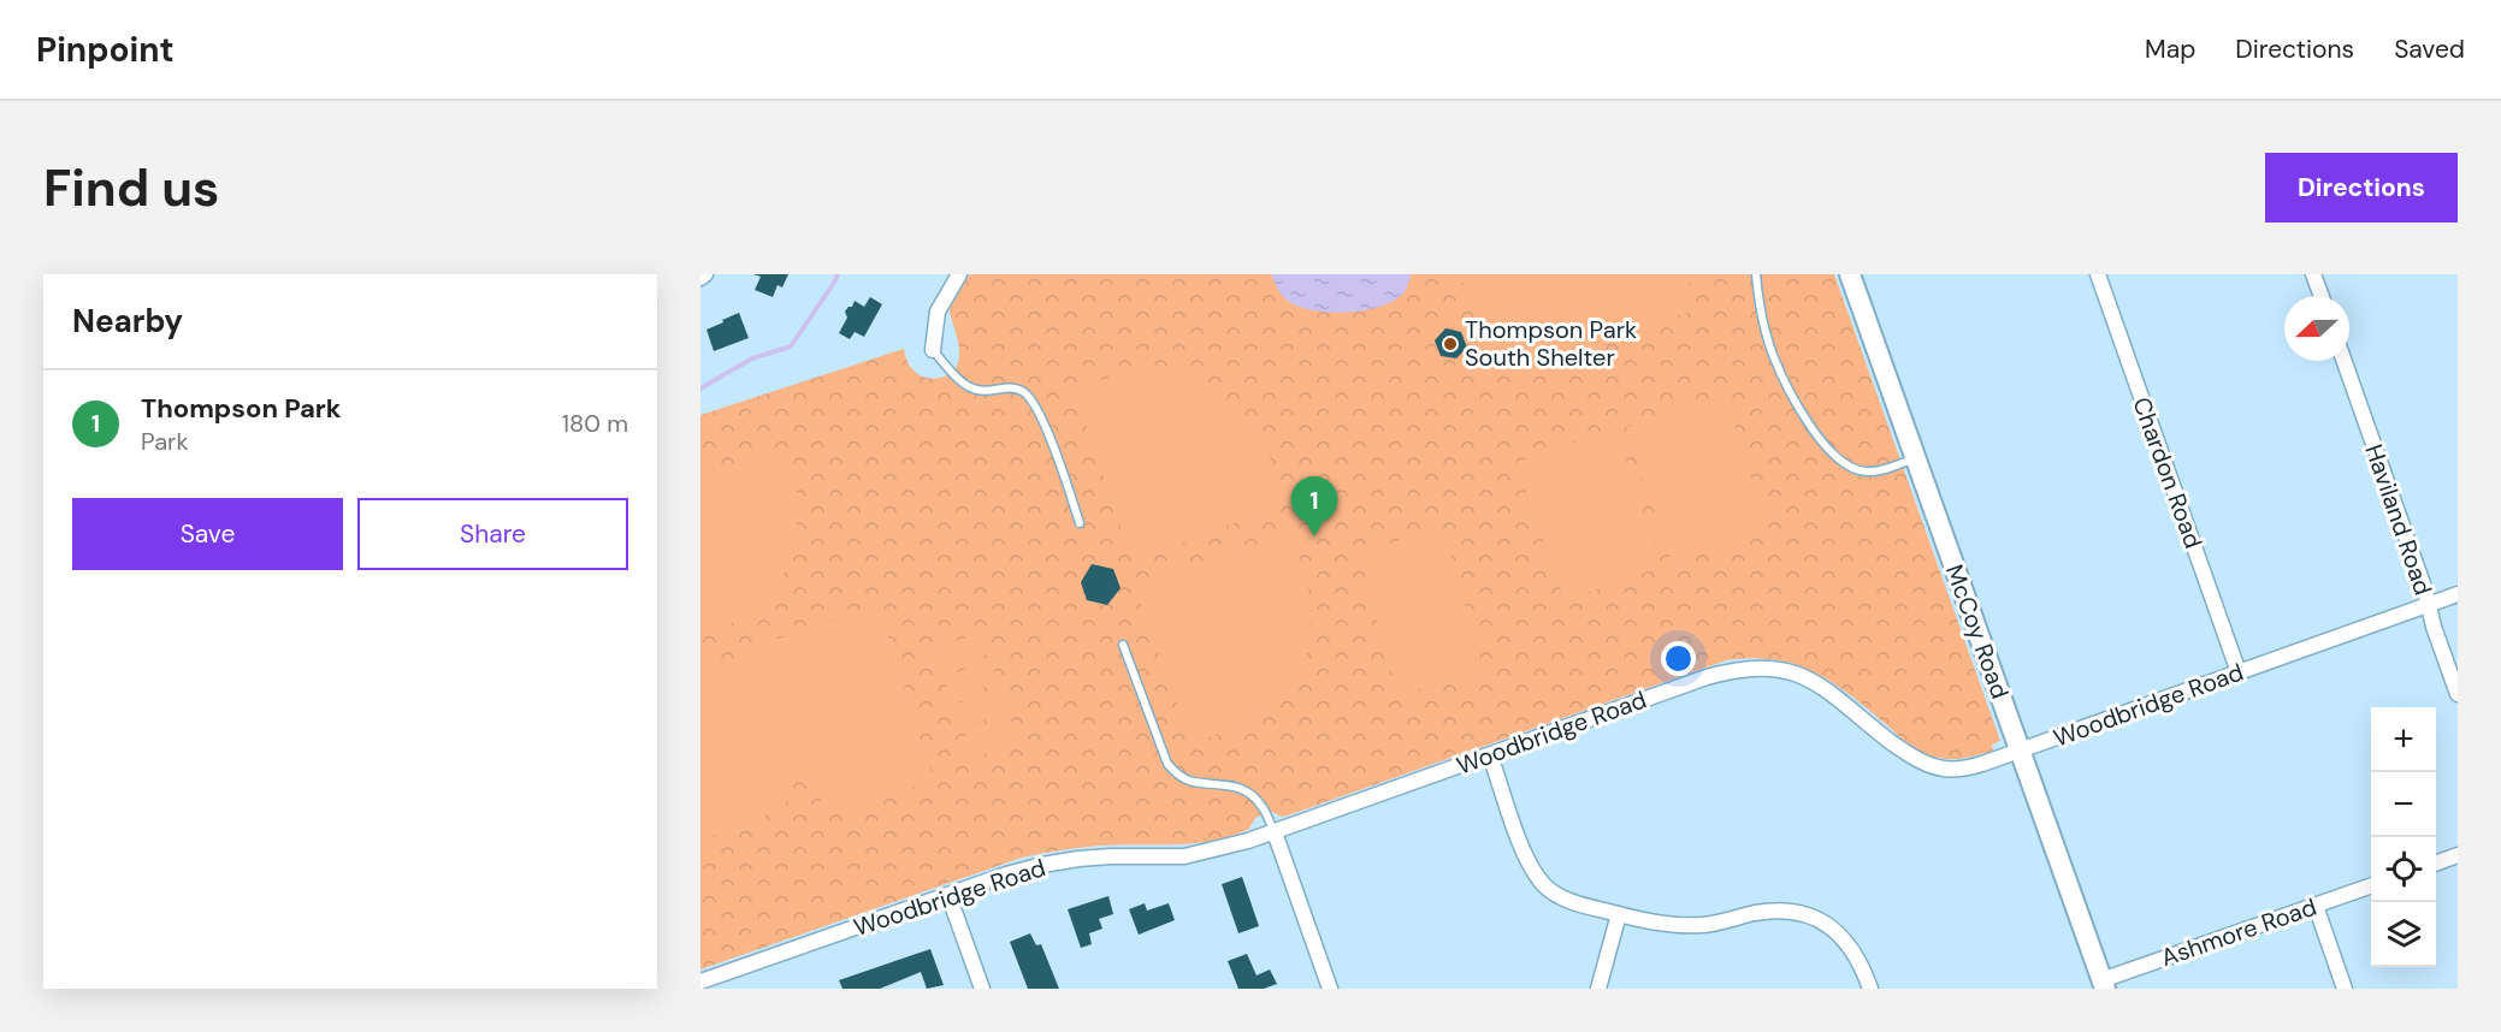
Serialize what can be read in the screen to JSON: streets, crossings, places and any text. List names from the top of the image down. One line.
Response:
{"streets":{"main road":["McCoy Road"],"street":["Chardon Road","Haviland Road","Woodbridge Road","Ashmore Road"]},"crossings":[["Chardon Road","Woodbridge Road"],["Haviland Road","Woodbridge Road"],["McCoy Road","Woodbridge Road"],["McCoy Road","Ashmore Road"]],"places":["Thompson Park South Shelter"],"north":"left","page":{"header":"Pinpoint","nav":["Map","Directions","Saved"],"buttons":["Directions",["Save","Share"]],"title":"Find us","heading":"Nearby","list":[{"mark":"1","name":"Thompson Park","note":"Park","value":"180 m"}],"pins":"1","map_buttons":["+","−"]}}
